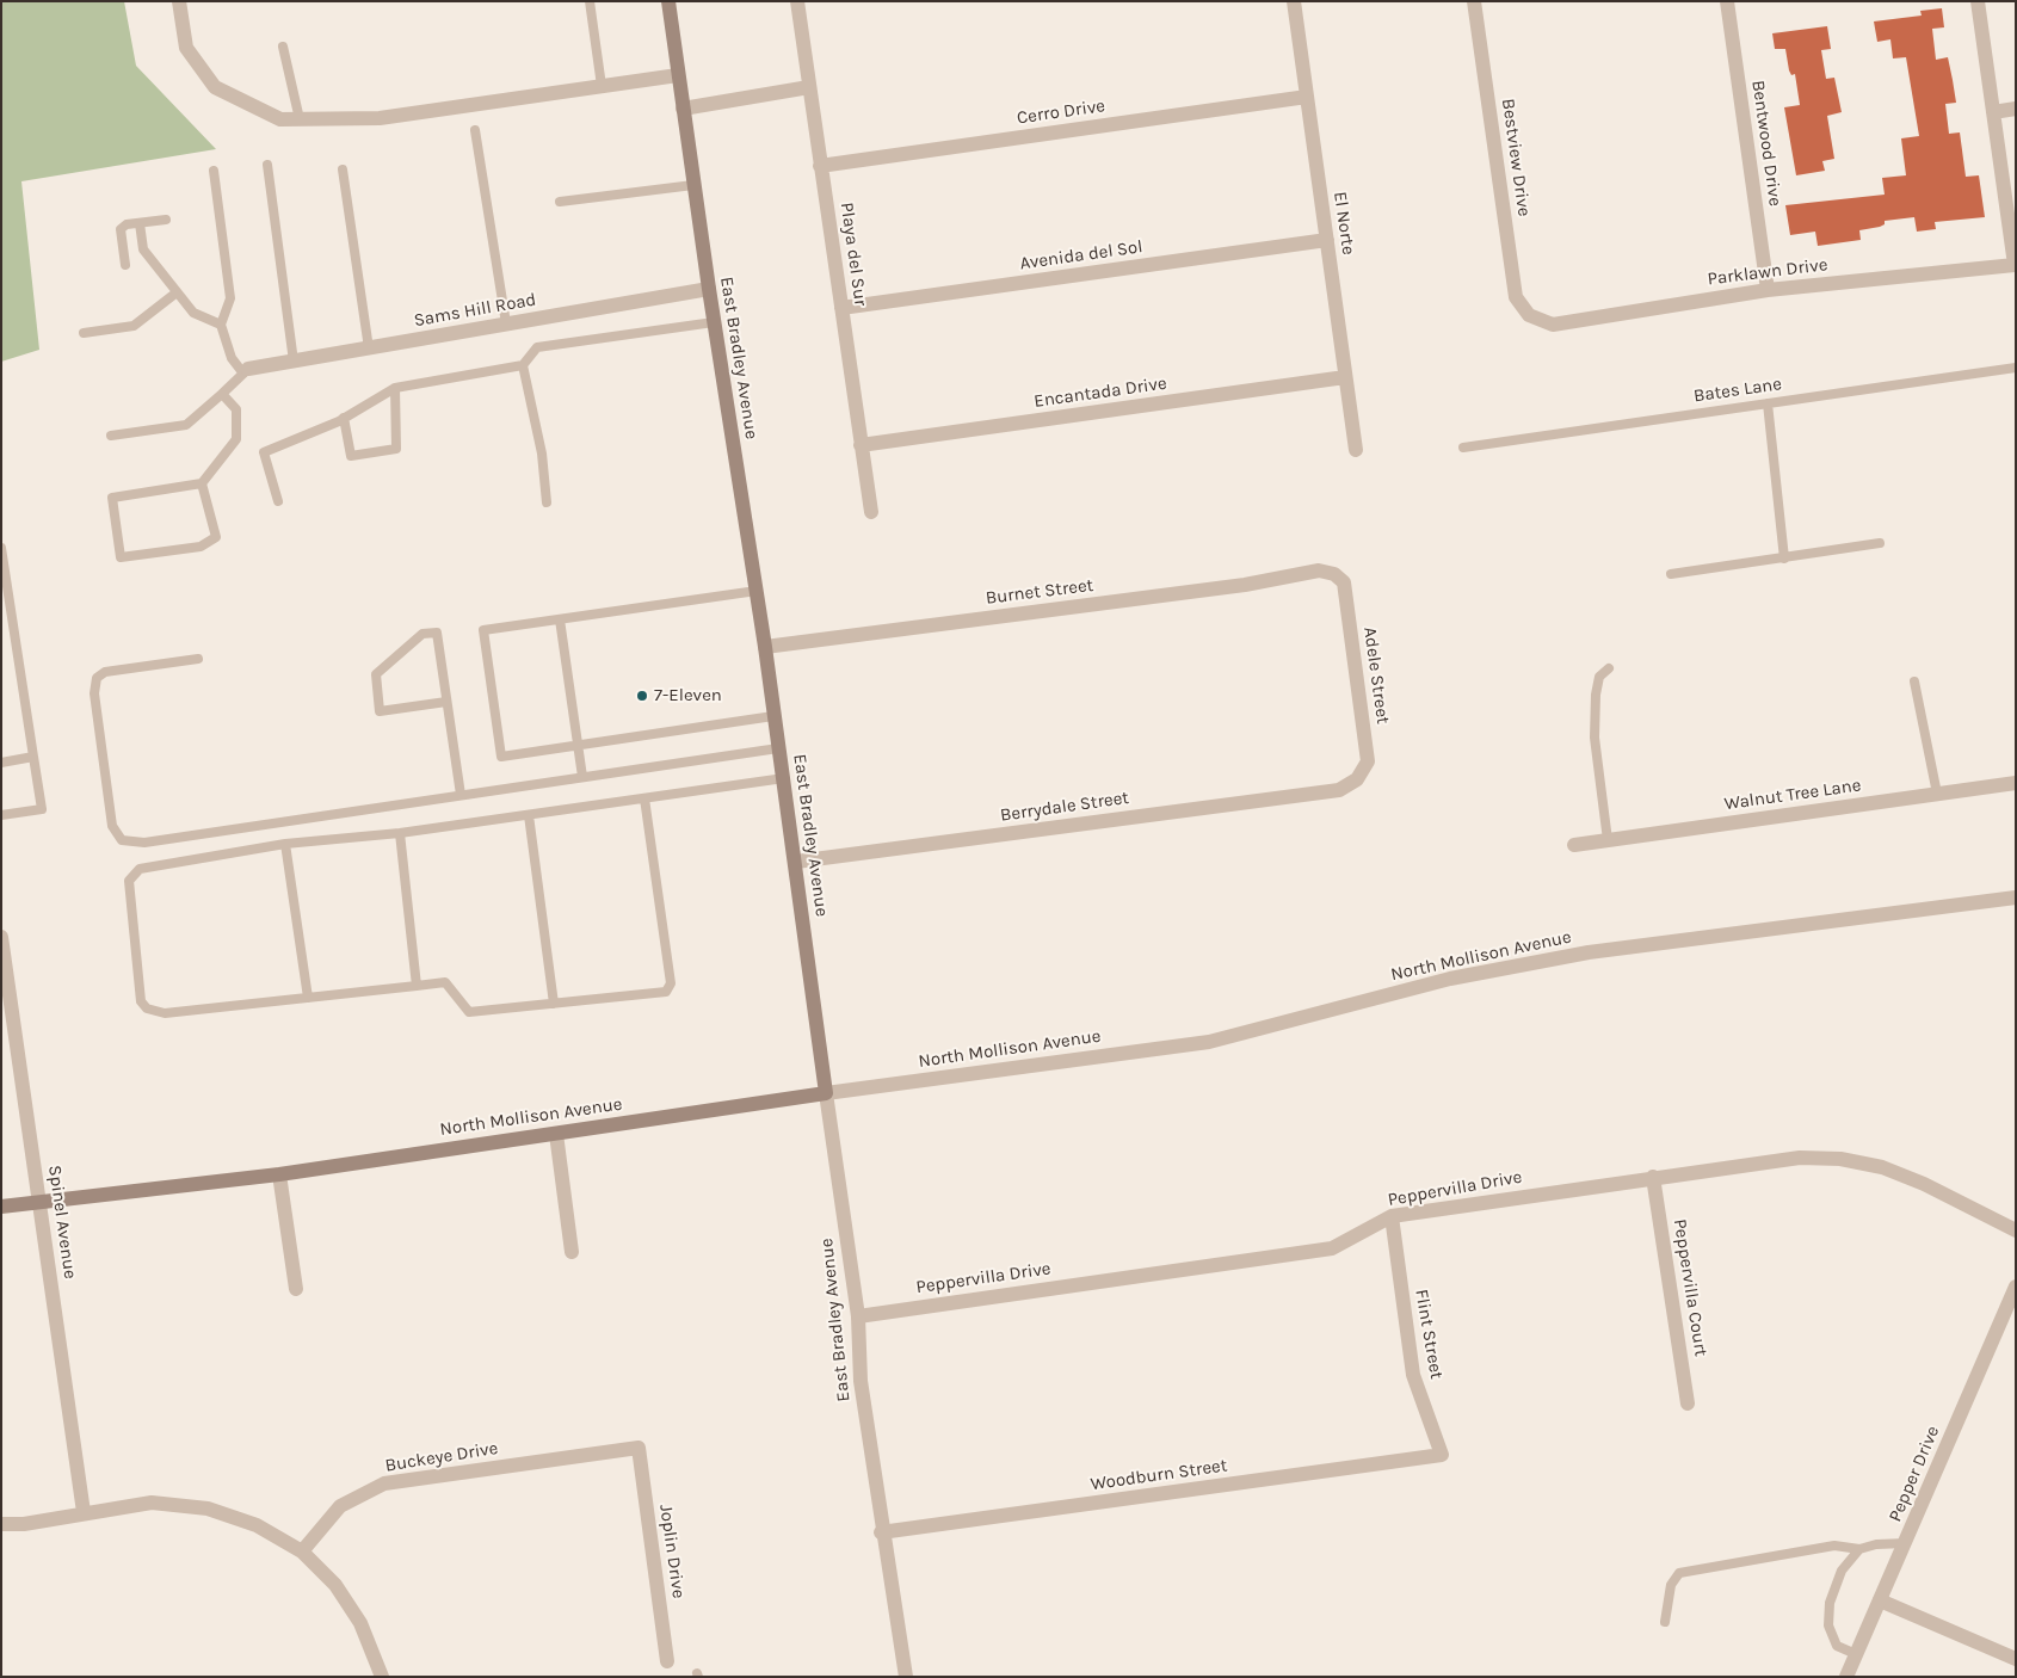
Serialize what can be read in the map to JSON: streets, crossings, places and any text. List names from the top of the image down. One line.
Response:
{"streets":{"main road":["East Bradley Avenue","North Mollison Avenue"],"street":["Cerro Drive","Bentwood Drive","Bestview Drive","El Norte","Playa del Sur","Avenida del Sol","Parklawn Drive","Sams Hill Road","Encantada Drive","Burnet Street","Adele Street","Walnut Tree Lane","Berrydale Street","Peppervilla Drive","Spinel Avenue","Peppervilla Court","Flint Street","Buckeye Drive","Pepper Drive","Woodburn Street","Joplin Drive"],"lane":["Bates Lane"]},"crossings":[["Cerro Drive","El Norte"],["Cerro Drive","Playa del Sur"],["Bentwood Drive","Parklawn Drive"],["Bestview Drive","Parklawn Drive"],["El Norte","Avenida del Sol"],["El Norte","Encantada Drive"],["Playa del Sur","Avenida del Sol"],["Playa del Sur","Encantada Drive"],["Sams Hill Road","East Bradley Avenue"],["East Bradley Avenue","Burnet Street"],["East Bradley Avenue","Berrydale Street"],["East Bradley Avenue","North Mollison Avenue"],["East Bradley Avenue","Peppervilla Drive"],["East Bradley Avenue","Woodburn Street"],["Burnet Street","Adele Street"],["Adele Street","Berrydale Street"],["North Mollison Avenue","Spinel Avenue"],["Peppervilla Drive","Peppervilla Court"],["Peppervilla Drive","Flint Street"],["Flint Street","Woodburn Street"],["Buckeye Drive","Joplin Drive"]],"places":["7-Eleven"]}
